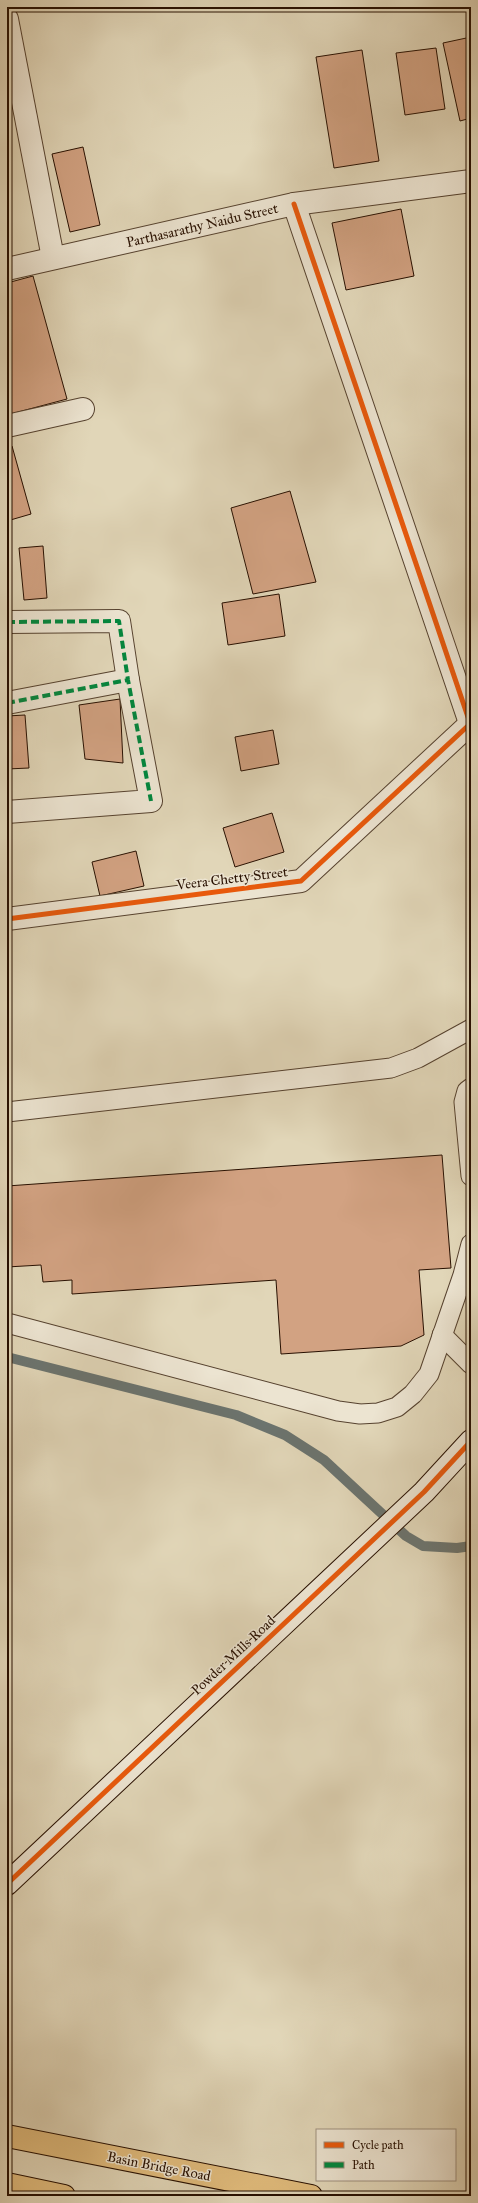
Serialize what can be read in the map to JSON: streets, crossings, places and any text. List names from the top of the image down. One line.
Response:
{"streets":{"main road":["Basin Bridge Road"],"street":["Parthasarathy Naidu Street","Veera Chetty Street","Powder Mills Road"]},"legend":["Cycle path","Path"]}
